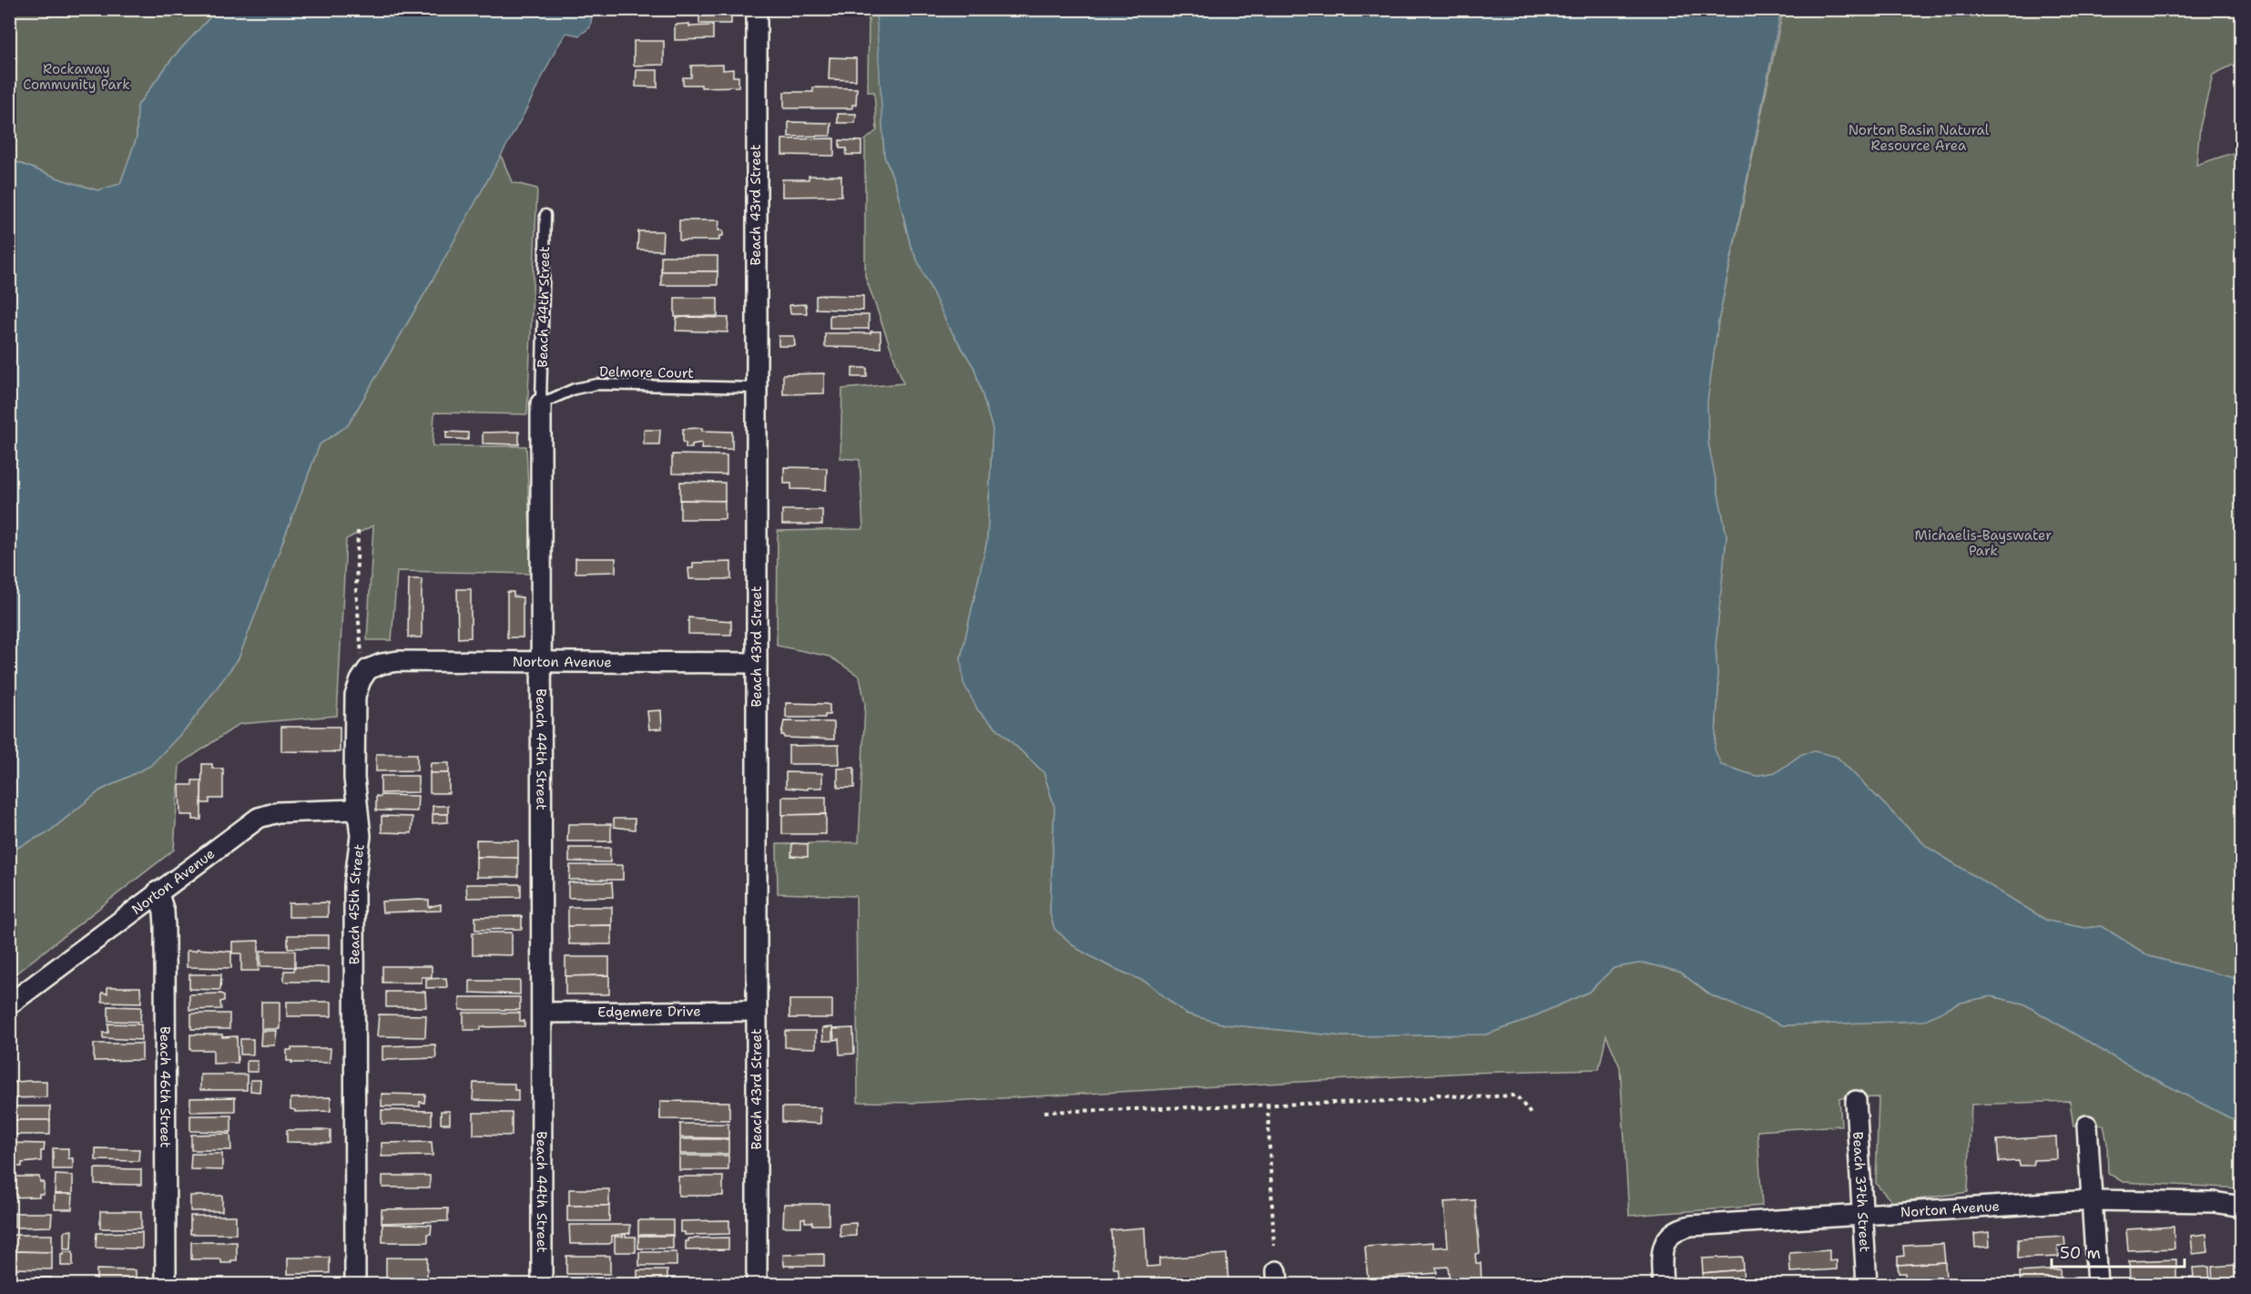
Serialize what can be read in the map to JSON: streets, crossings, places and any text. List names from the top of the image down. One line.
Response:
{"streets":{"street":["Beach 43rd Street","Beach 44th Street","Norton Avenue","Beach 45th Street","Edgemere Drive","Beach 46th Street","Beach 37th Street"],"lane":["Delmore Court"]},"crossings":[["Beach 43rd Street","Delmore Court"],["Beach 43rd Street","Norton Avenue"],["Beach 43rd Street","Edgemere Drive"],["Beach 44th Street","Delmore Court"],["Beach 44th Street","Norton Avenue"],["Beach 44th Street","Edgemere Drive"],["Norton Avenue","Beach 45th Street"],["Norton Avenue","Beach 46th Street"],["Norton Avenue","Beach 37th Street"]],"parks":["Rockaway Community Park","Norton Basin Natural Resource Area","Michaelis-Bayswater Park"],"scale_bar":"50 m"}
